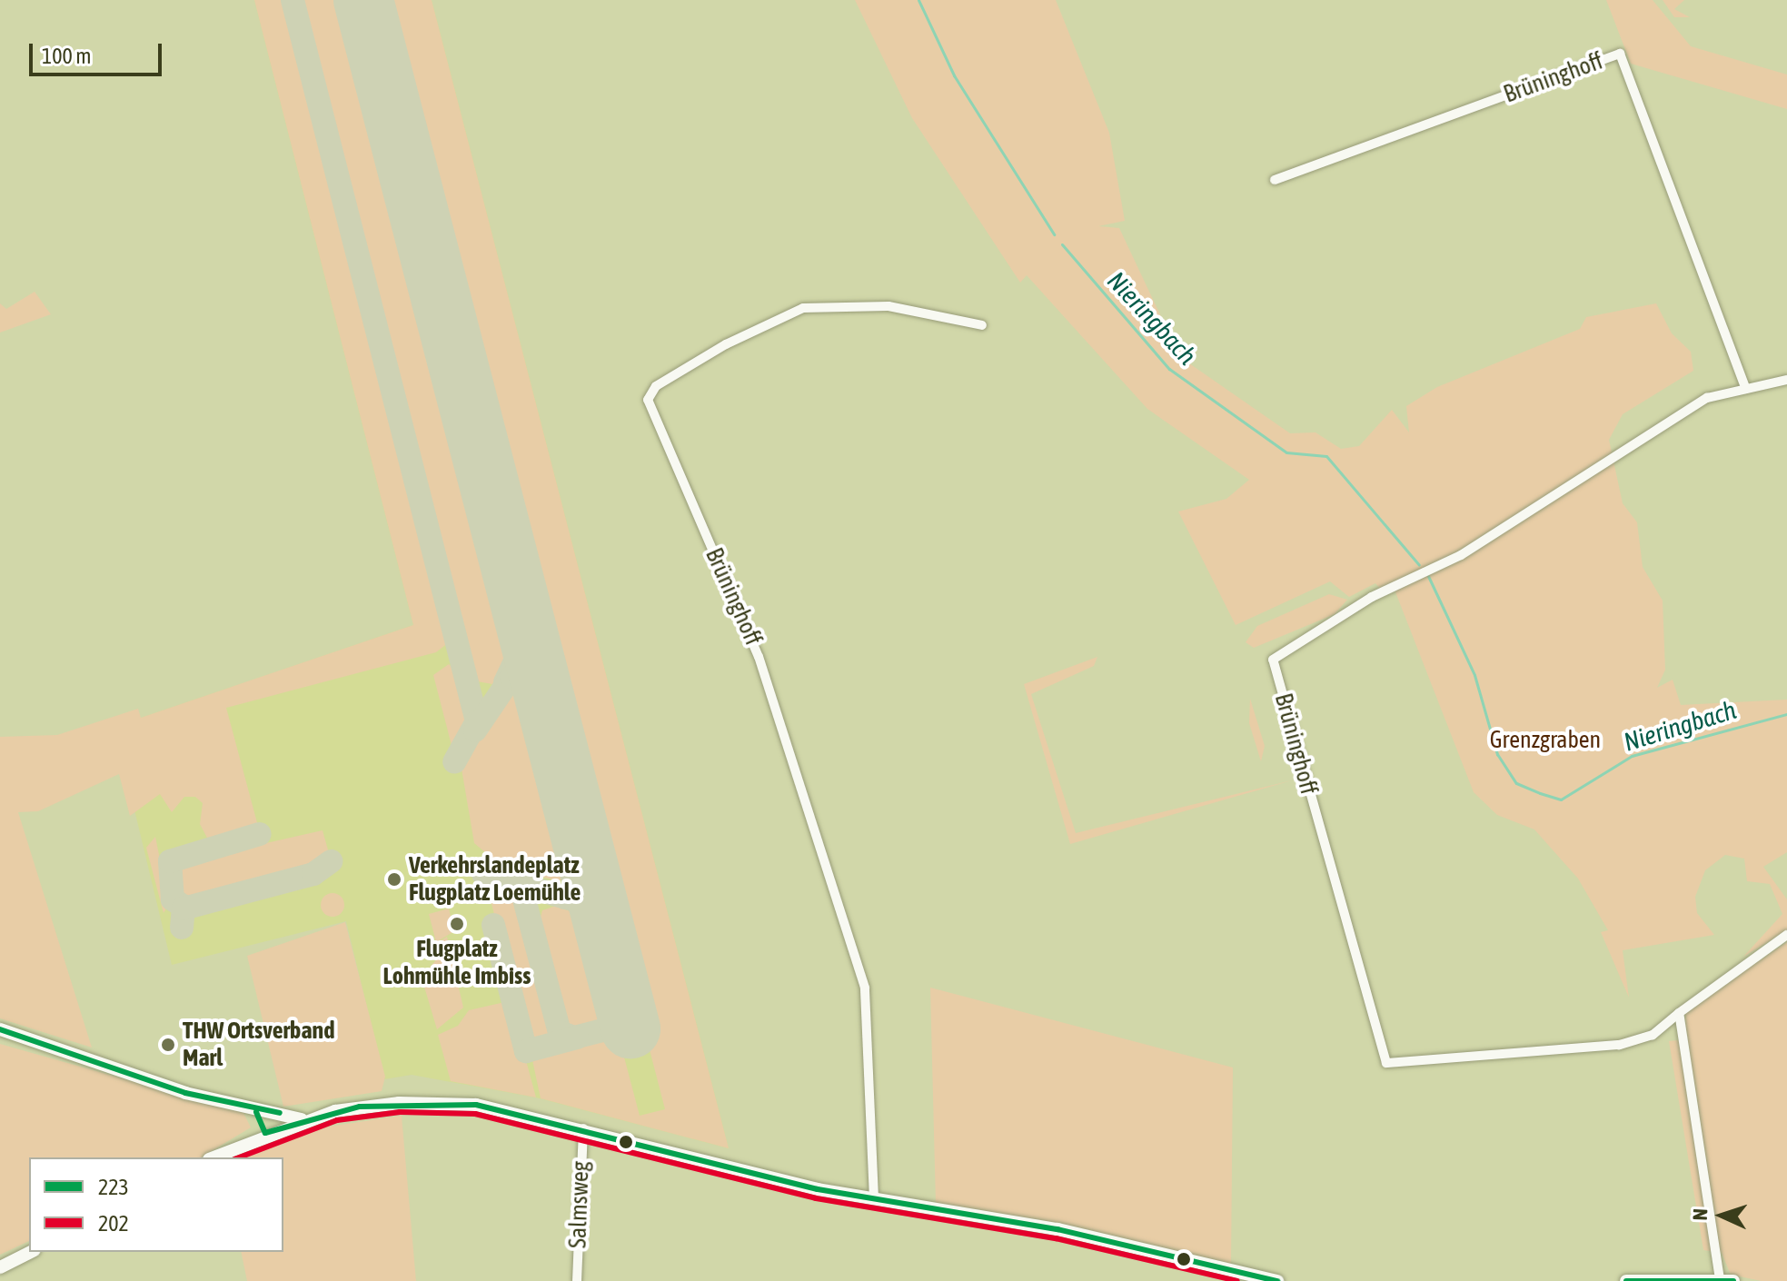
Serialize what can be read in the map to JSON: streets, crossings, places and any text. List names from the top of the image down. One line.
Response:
{"streets":{"street":["Brüninghoff","Salmsweg"]},"water":["Nieringbach"],"parks":["Grenzgraben"],"places":["Verkehrslandeplatz Flugplatz Loemühle","Flugplatz Lohmühle Imbiss","THW Ortsverband Marl"],"lines":["transit line 223","transit line 202"],"legend":["223","202"],"scale_bar":"100 m","north":"left"}
